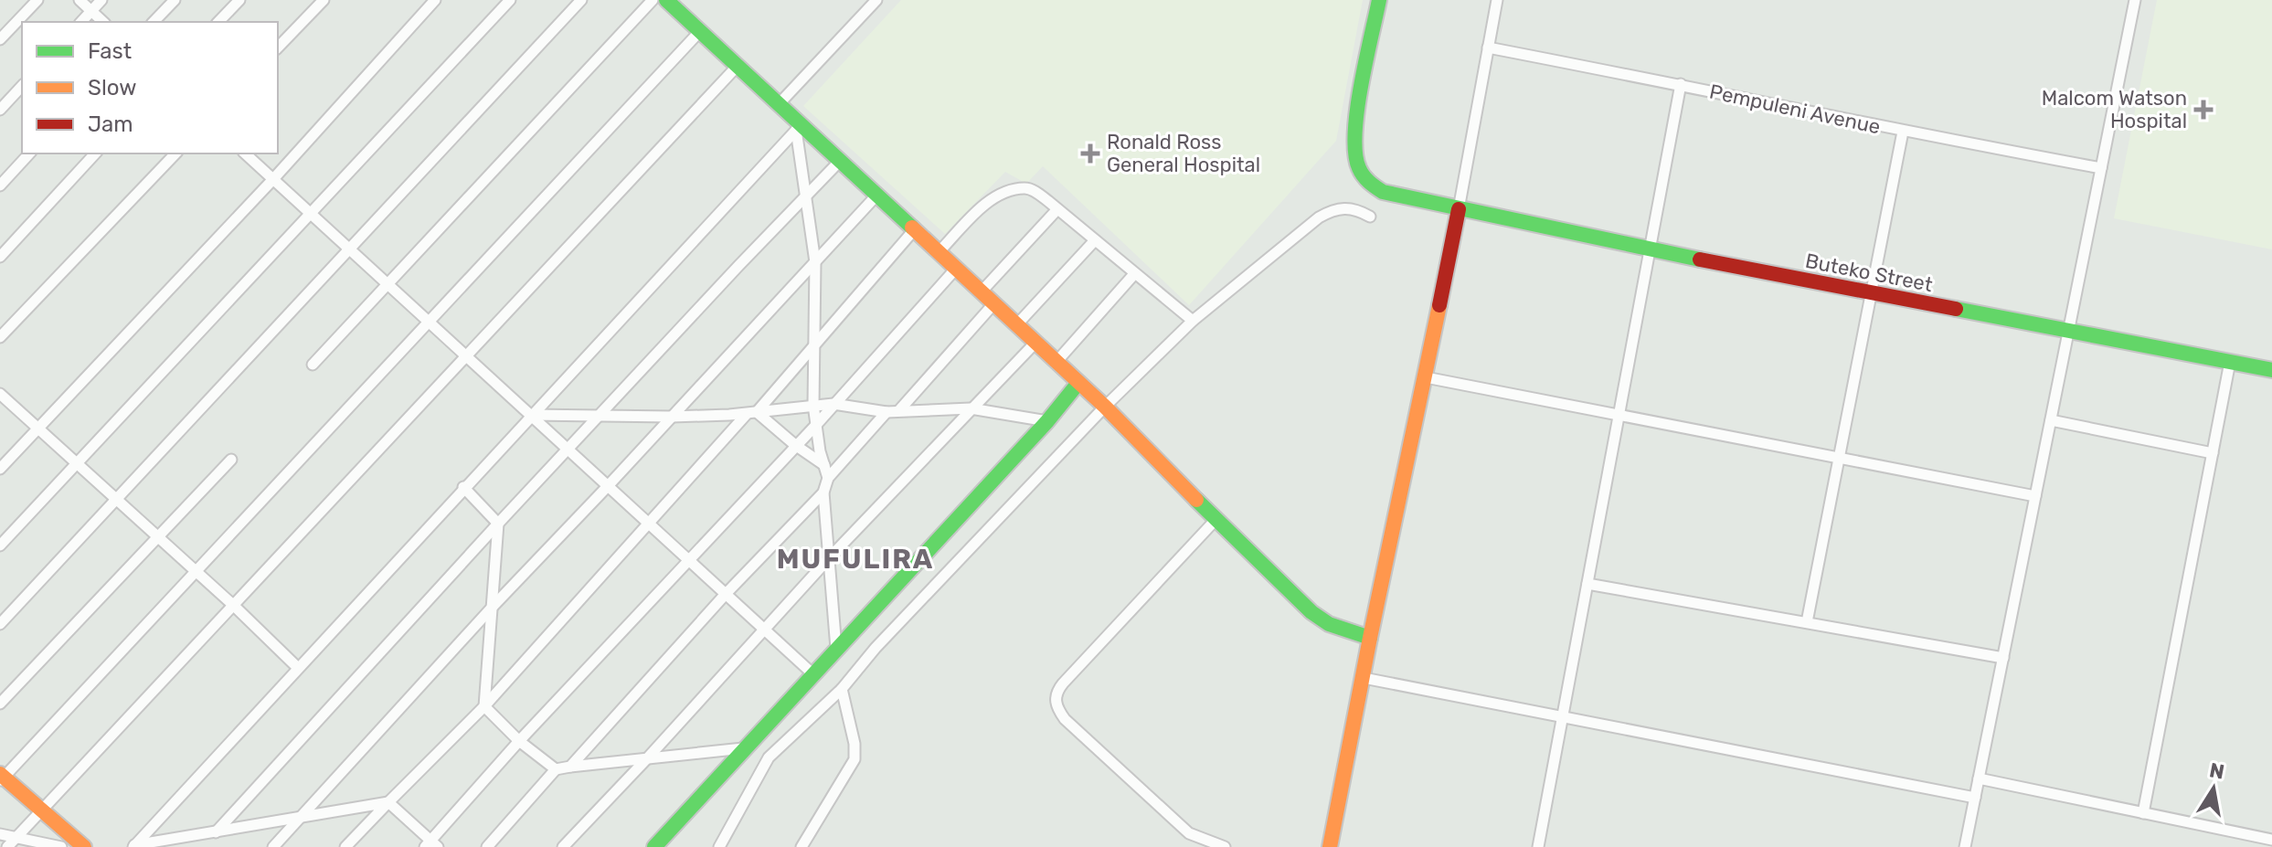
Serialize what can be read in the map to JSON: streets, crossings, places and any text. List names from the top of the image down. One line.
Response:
{"streets":{"street":["Pempuleni Avenue","Buteko Street"]},"districts":["MUFULIRA"],"places":{"health":["Malcom Watson Hospital","Ronald Ross General Hospital"]},"legend":["Fast","Slow","Jam"],"north":"top"}
